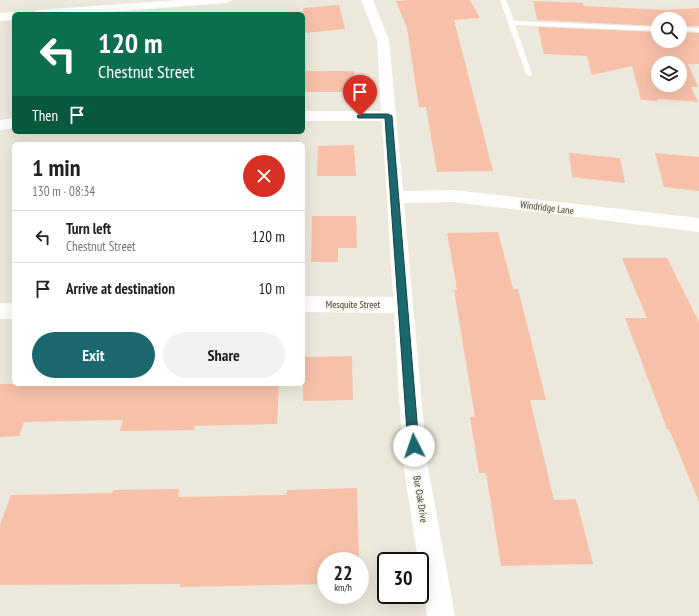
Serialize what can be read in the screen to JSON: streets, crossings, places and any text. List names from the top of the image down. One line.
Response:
{"streets":{"street":["Windridge Lane","Mesquite Street","Bur Oak Drive"]},"crossings":[["Windridge Lane","Bur Oak Drive"],["Mesquite Street","Bur Oak Drive"]],"page":{"turn":["120 m","Chestnut Street"],"then":"Then","heading":["1 min","130 m · 08:34"],"list":[{"name":"Turn left","note":"Chestnut Street","value":"120 m"},{"name":"Arrive at destination","value":"10 m"}],"buttons":["Exit","Share"],"speed":"22 km/h","limit":"30"}}
